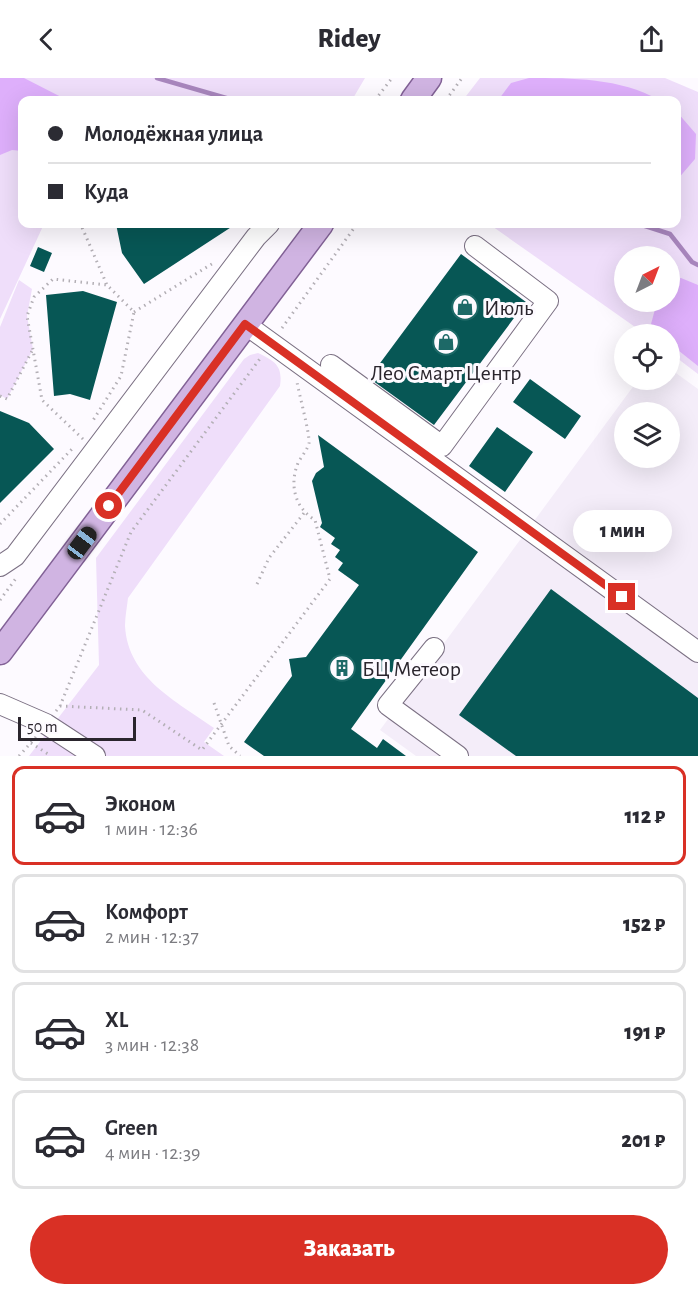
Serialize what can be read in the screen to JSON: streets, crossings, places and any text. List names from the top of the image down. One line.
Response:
{"places":{"shop":["Июль","Лео Смарт Центр"],"building":["БЦ Метеор"]},"scale_bar":"50 m","north":"top right","page":{"header":"Ridey","banner":["Молодёжная улица","Куда"],"bubble":"1 мин","scale":"50 m","list":[{"name":"Эконом","note":"1 мин · 12:36","value":"112 ₽"},{"name":"Комфорт","note":"2 мин · 12:37","value":"152 ₽"},{"name":"XL","note":"3 мин · 12:38","value":"191 ₽"},{"name":"Green","note":"4 мин · 12:39","value":"201 ₽"}],"buttons":"Заказать"}}
